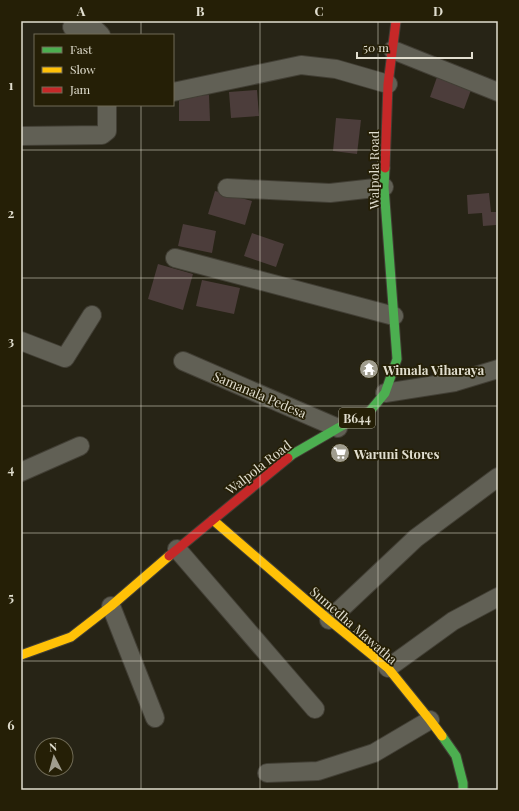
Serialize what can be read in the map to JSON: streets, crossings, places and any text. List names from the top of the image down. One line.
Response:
{"streets":{"main road":["Walpola Road","B644","Sumedha Mawatha"],"street":["Samanala Pedesa"]},"crossings":[["Walpola Road","Samanala Pedesa"],["Walpola Road","Sumedha Mawatha"]],"places":{"temple":["Wimala Viharaya"],"supermarket":["Waruni Stores"]},"legend":["Fast","Slow","Jam"],"scale_bar":"50 m","north":"top","grid":{"columns":["A","B","C","D"],"rows":["1","2","3","4","5","6"]}}
